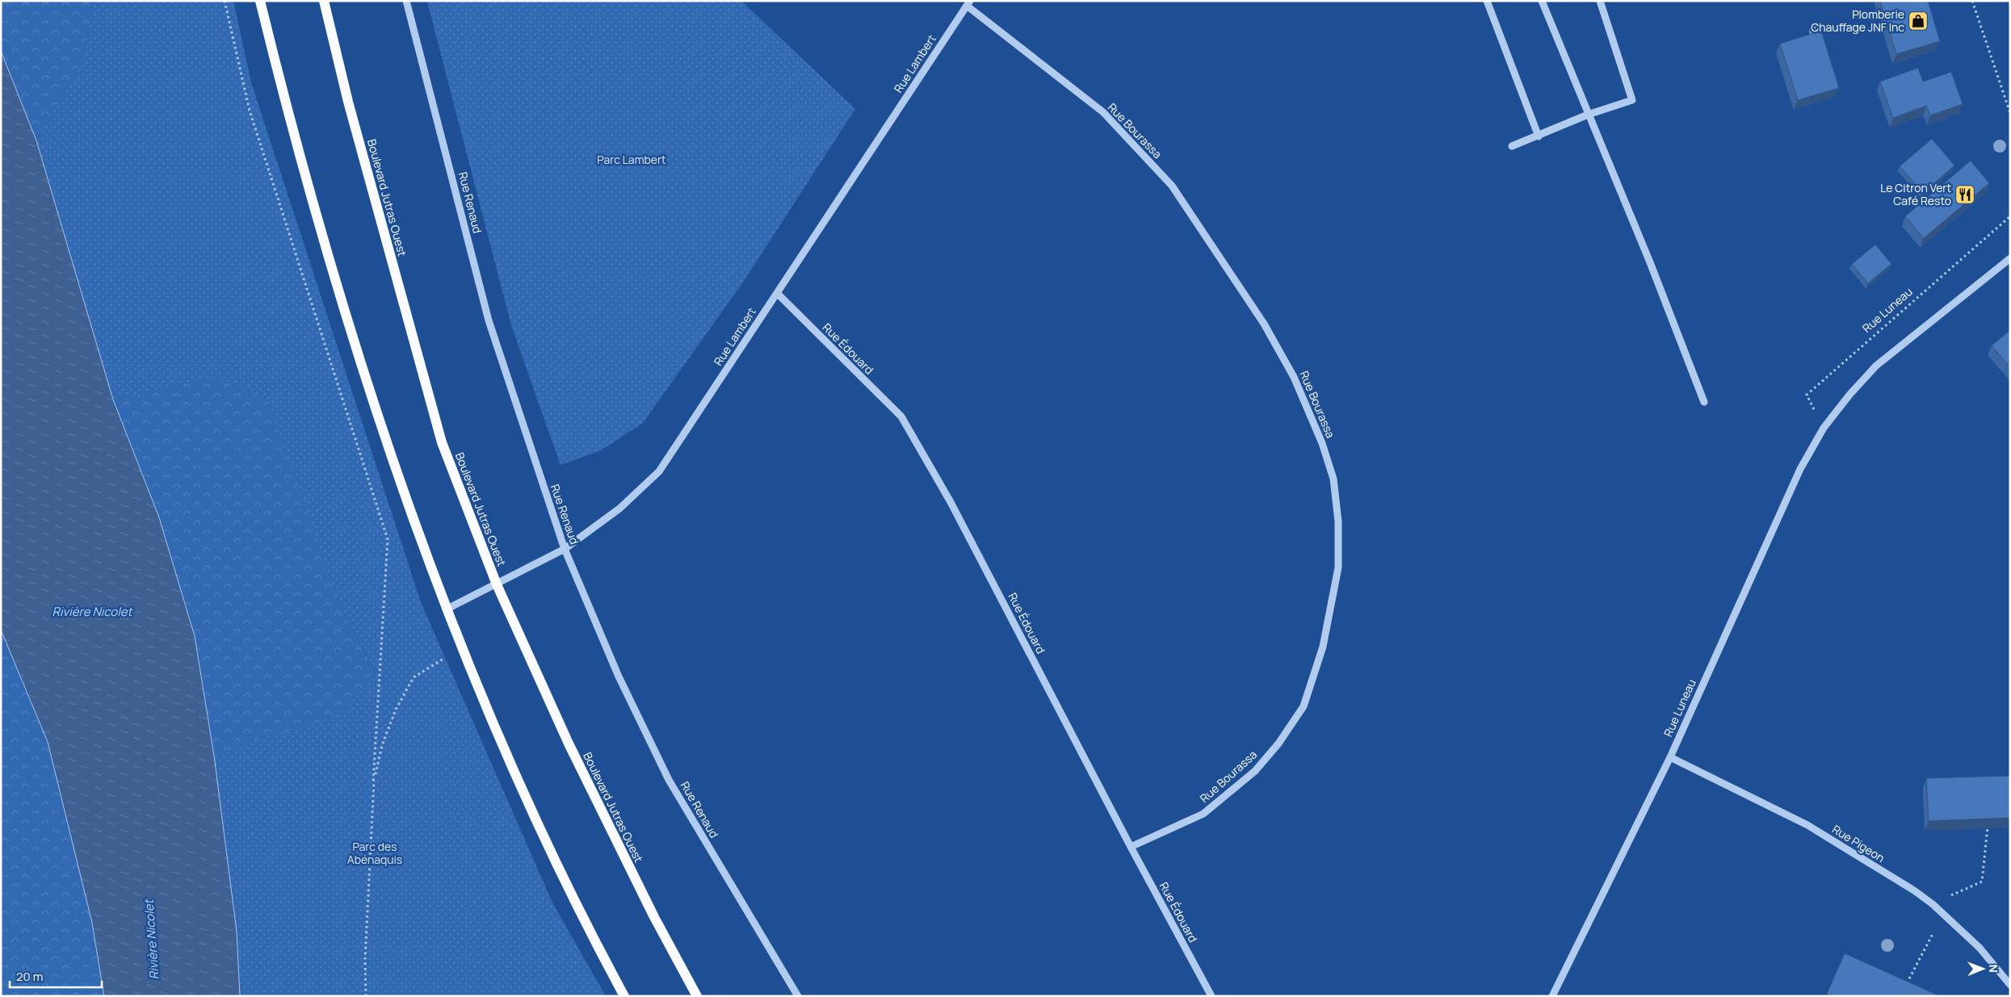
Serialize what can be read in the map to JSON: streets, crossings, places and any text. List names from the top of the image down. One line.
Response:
{"streets":{"main road":["Boulevard Jutras Ouest"],"street":["Rue Lambert","Rue Bourassa","Rue Renaud","Rue Luneau","Rue Édouard","Rue Pigeon"]},"crossings":[["Rue Lambert","Rue Bourassa"],["Rue Lambert","Boulevard Jutras Ouest"],["Rue Lambert","Rue Renaud"],["Rue Lambert","Rue Édouard"],["Rue Bourassa","Rue Édouard"],["Rue Luneau","Rue Pigeon"]],"water":["Rivière Nicolet"],"parks":["Parc Lambert","Parc des Abénaquis"],"places":{"shop":["Plomberie Chauffage JNF Inc"],"restaurant":["Le Citron Vert Café Resto"]},"scale_bar":"20 m","north":"right"}
